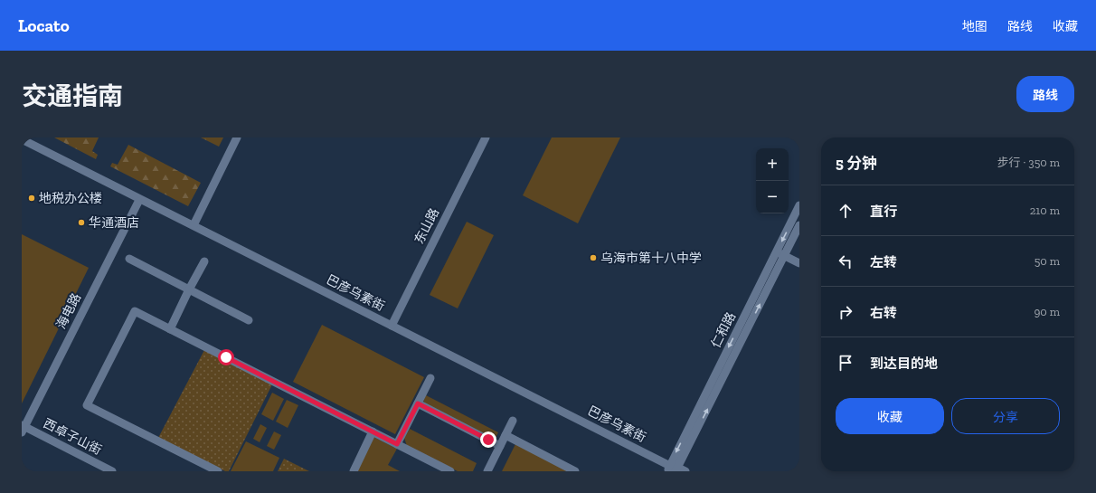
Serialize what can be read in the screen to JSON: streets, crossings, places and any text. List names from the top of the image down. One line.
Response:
{"streets":{"street":["东山路","巴彦乌素街","海电路","仁和路","西卓子山街"]},"crossings":[["东山路","巴彦乌素街"],["巴彦乌素街","海电路"],["巴彦乌素街","仁和路"],["海电路","西卓子山街"]],"places":["地税办公楼","华通酒店","乌海市第十八中学"],"page":{"header":"Locato","nav":["地图","路线","收藏"],"title":"交通指南","buttons":["路线",["收藏","分享"]],"heading":["5 分钟","步行 · 350 m"],"map_buttons":["+","−"],"list":[["直行","210 m"],["左转","50 m"],["右转","90 m"],"到达目的地"]}}
